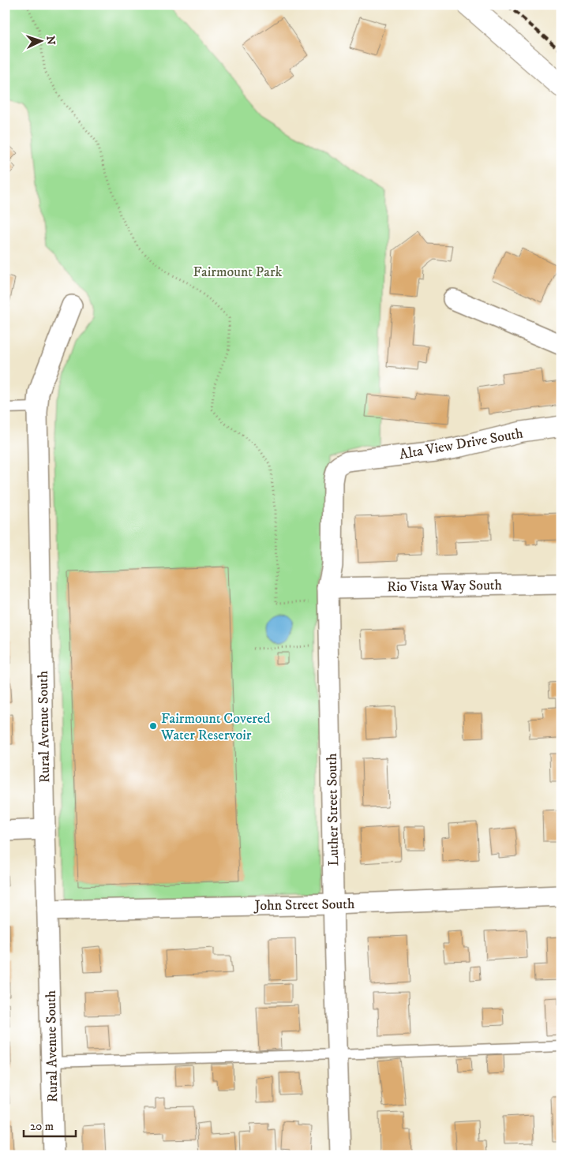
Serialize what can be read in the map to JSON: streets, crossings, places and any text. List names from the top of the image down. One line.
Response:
{"streets":{"street":["Alta View Drive South","Rio Vista Way South","Rural Avenue South","Luther Street South","John Street South"]},"crossings":[["Alta View Drive South","Luther Street South"],["Rio Vista Way South","Luther Street South"],["Rural Avenue South","John Street South"],["Luther Street South","John Street South"]],"parks":["Fairmount Park"],"places":["Fairmount Covered Water Reservoir"],"scale_bar":"20 m","north":"right"}
